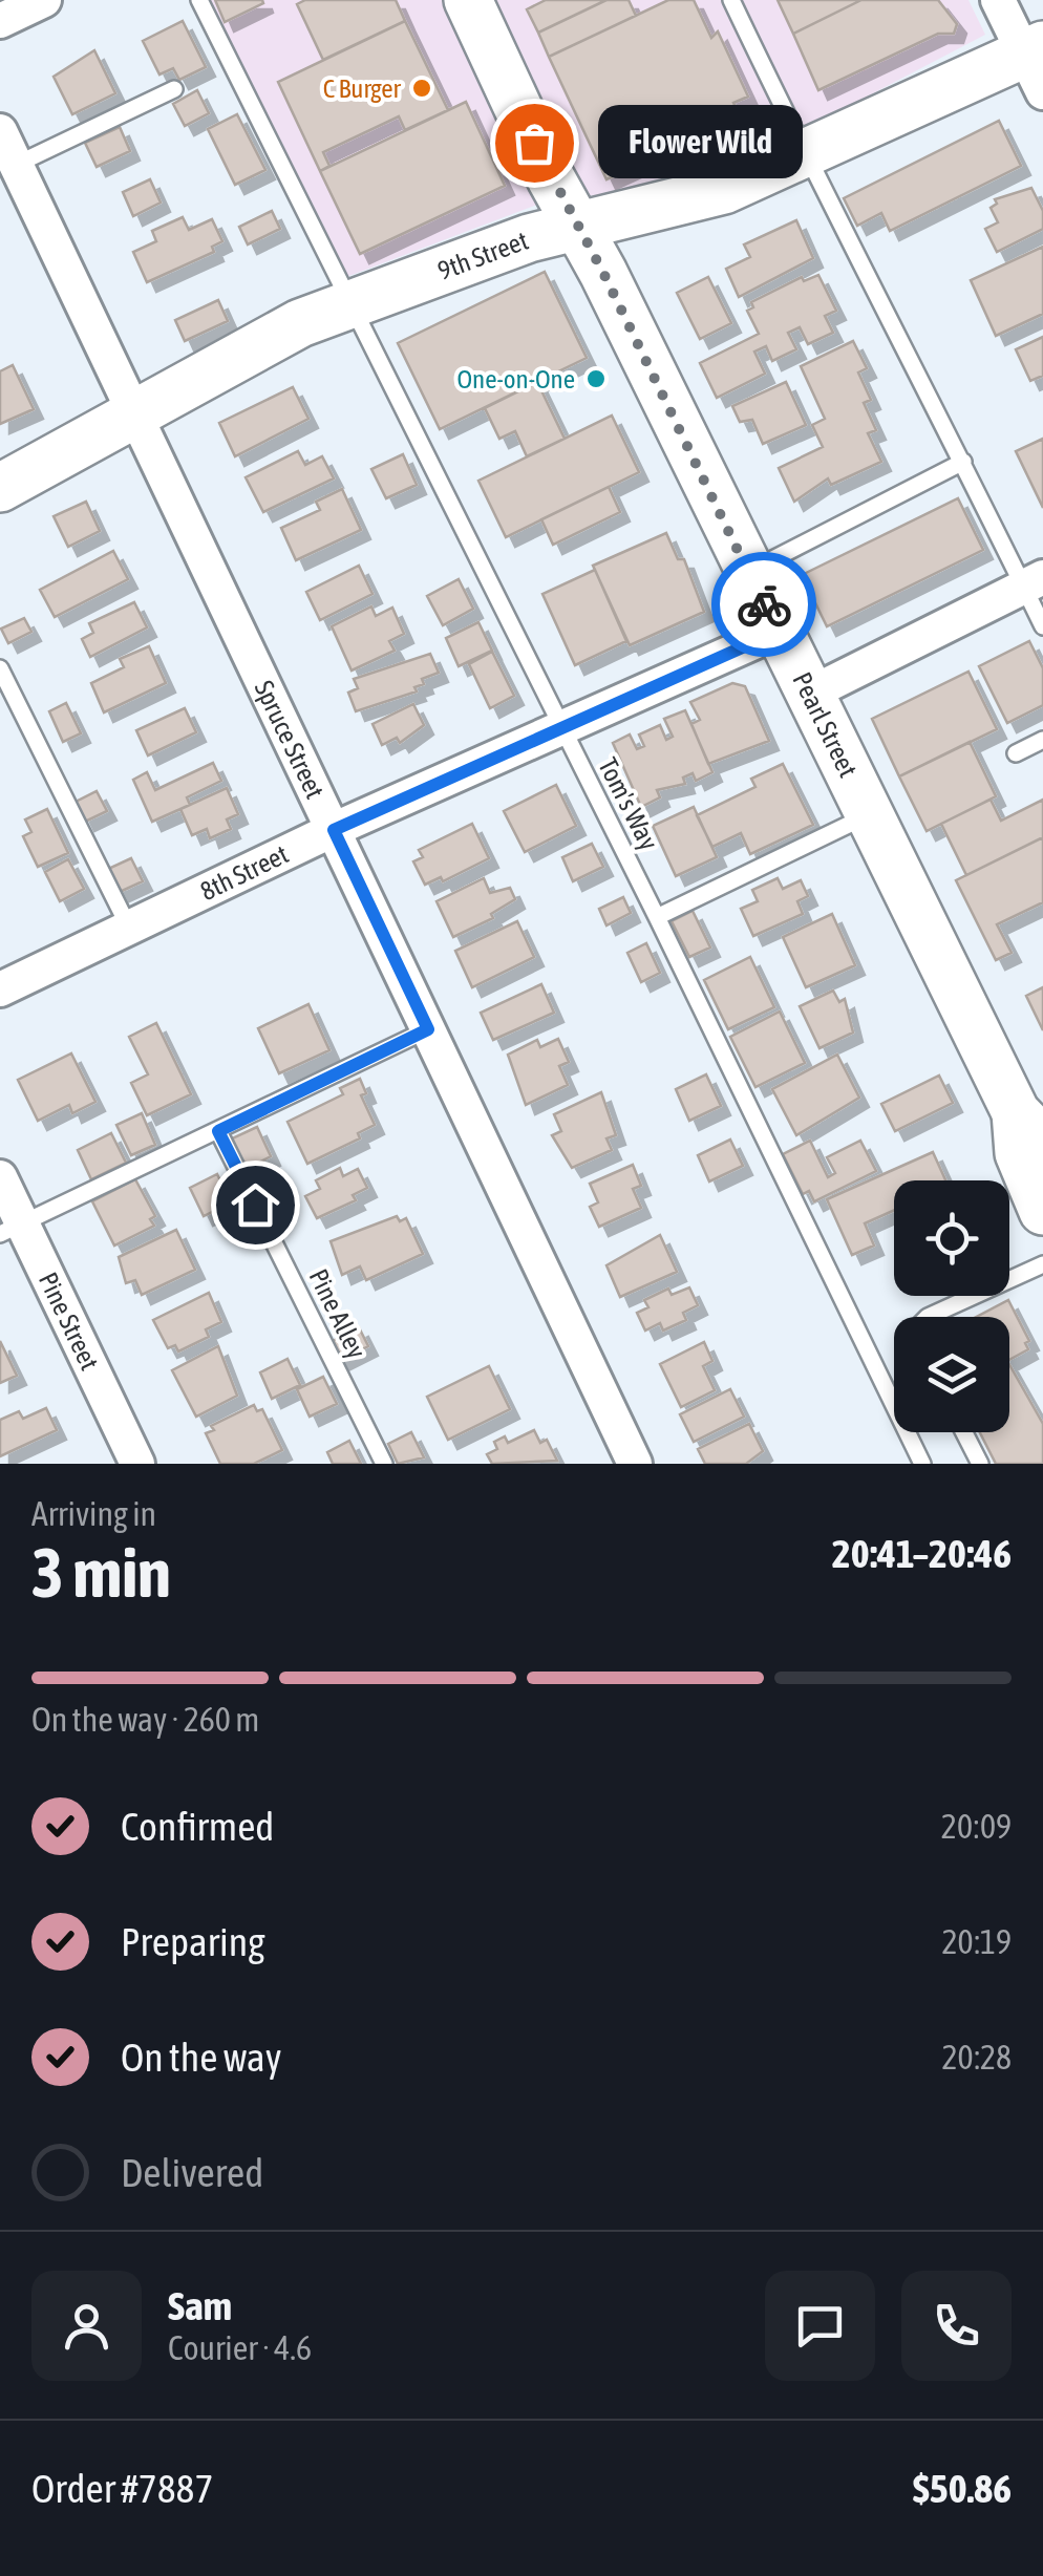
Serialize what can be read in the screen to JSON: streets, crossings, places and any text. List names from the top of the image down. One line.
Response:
{"streets":{"street":["9th Street","Pearl Street","Spruce Street","8th Street","Pine Street"],"lane":["Tom's Way","Pine Alley"]},"crossings":[["9th Street","Pearl Street"],["9th Street","Spruce Street"],["9th Street","Tom's Way"],["Pearl Street","8th Street"],["Spruce Street","8th Street"],["Tom's Way","8th Street"]],"places":["C Burger","Flower Wild","One-on-One"],"page":{"bubble":"Flower Wild","heading":["3 min","Arriving in","20:41–20:46"],"panel":["Sam","Courier · 4.6","Order #7887","$50.86"],"bar":"On the way · 260 m","list":[["Confirmed","20:09"],["Preparing","20:19"],["On the way","20:28"],"Delivered"]}}
